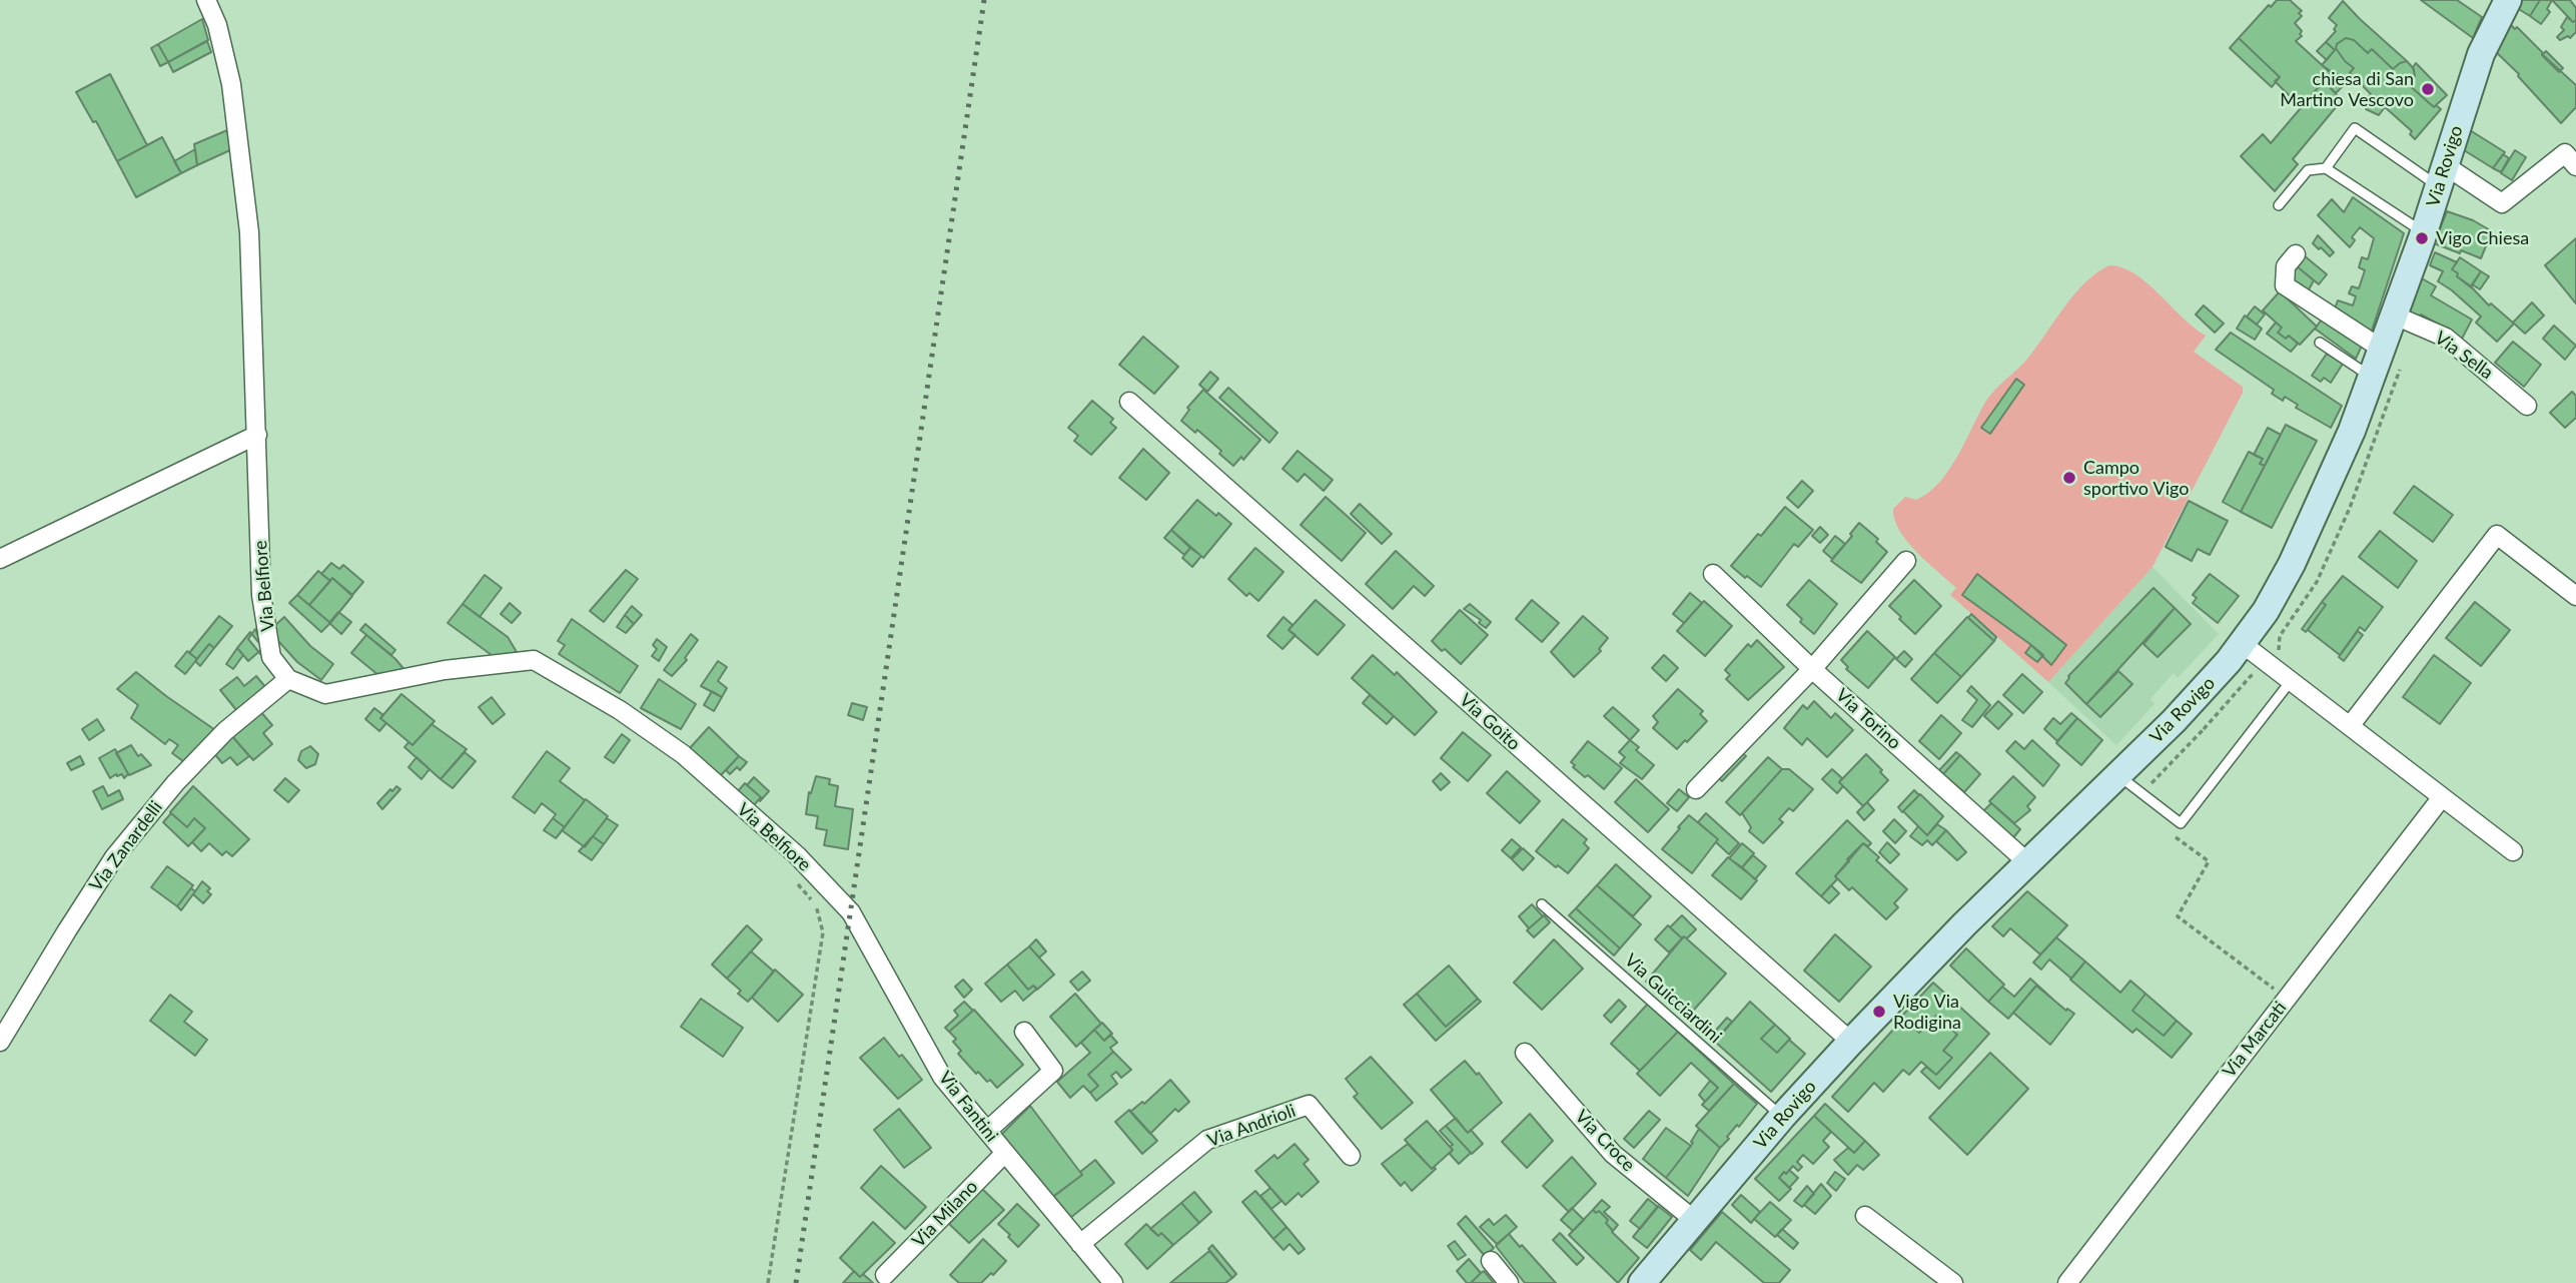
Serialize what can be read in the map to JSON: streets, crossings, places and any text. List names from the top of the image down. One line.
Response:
{"streets":{"main road":["Via Rovigo"],"street":["Via Sella","Via Belfiore","Via Torino","Via Goito","Via Zanardelli","Via Marcati","Via Fantini","Via Andrioli","Via Croce","Via Milano"],"lane":["Via Guicciardini"]},"crossings":[["Via Rovigo","Via Sella"],["Via Rovigo","Via Torino"],["Via Rovigo","Via Goito"],["Via Rovigo","Via Guicciardini"],["Via Rovigo","Via Croce"],["Via Belfiore","Via Zanardelli"],["Via Belfiore","Via Fantini"],["Via Fantini","Via Andrioli"],["Via Fantini","Via Milano"]],"places":["chiesa di San Martino Vescovo","Vigo Chiesa","Campo sportivo Vigo","Vigo Via Rodigina"]}
